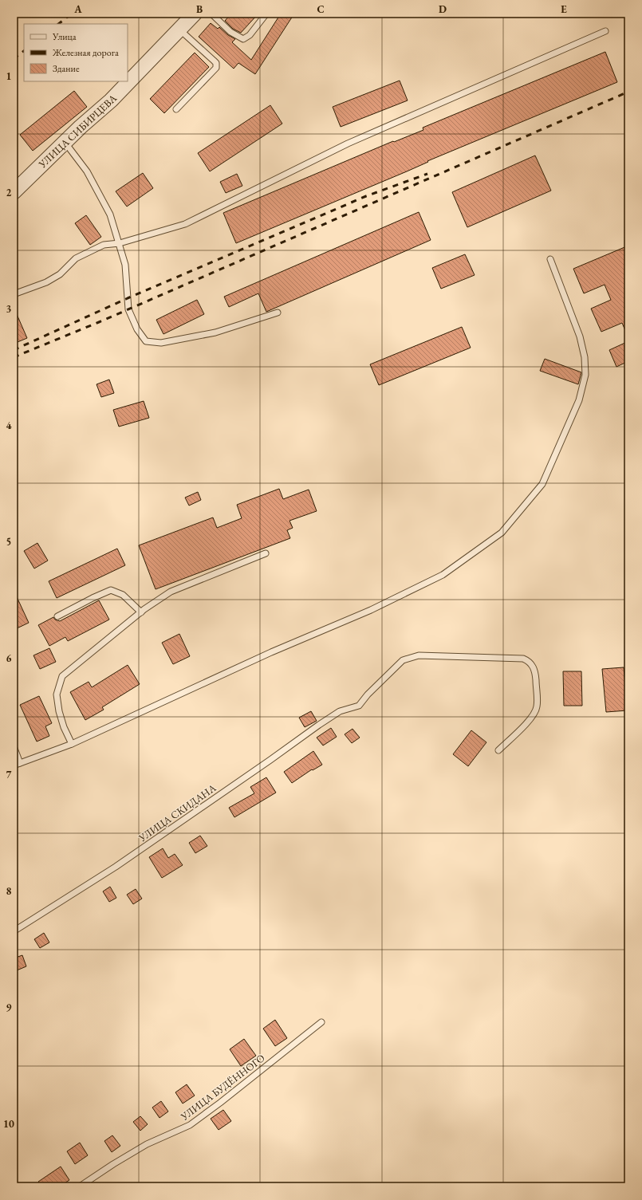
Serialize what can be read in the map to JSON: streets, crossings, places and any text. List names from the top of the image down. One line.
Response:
{"streets":{"street":["УЛИЦА СИБИРЦЕВА"],"lane":["УЛИЦА СКИДАНА","УЛИЦА БУДЁННОГО"]},"legend":["Улица","Железная дорога","Здание"],"grid":{"columns":["A","B","C","D","E"],"rows":["1","2","3","4","5","6","7","8","9","10"]}}
